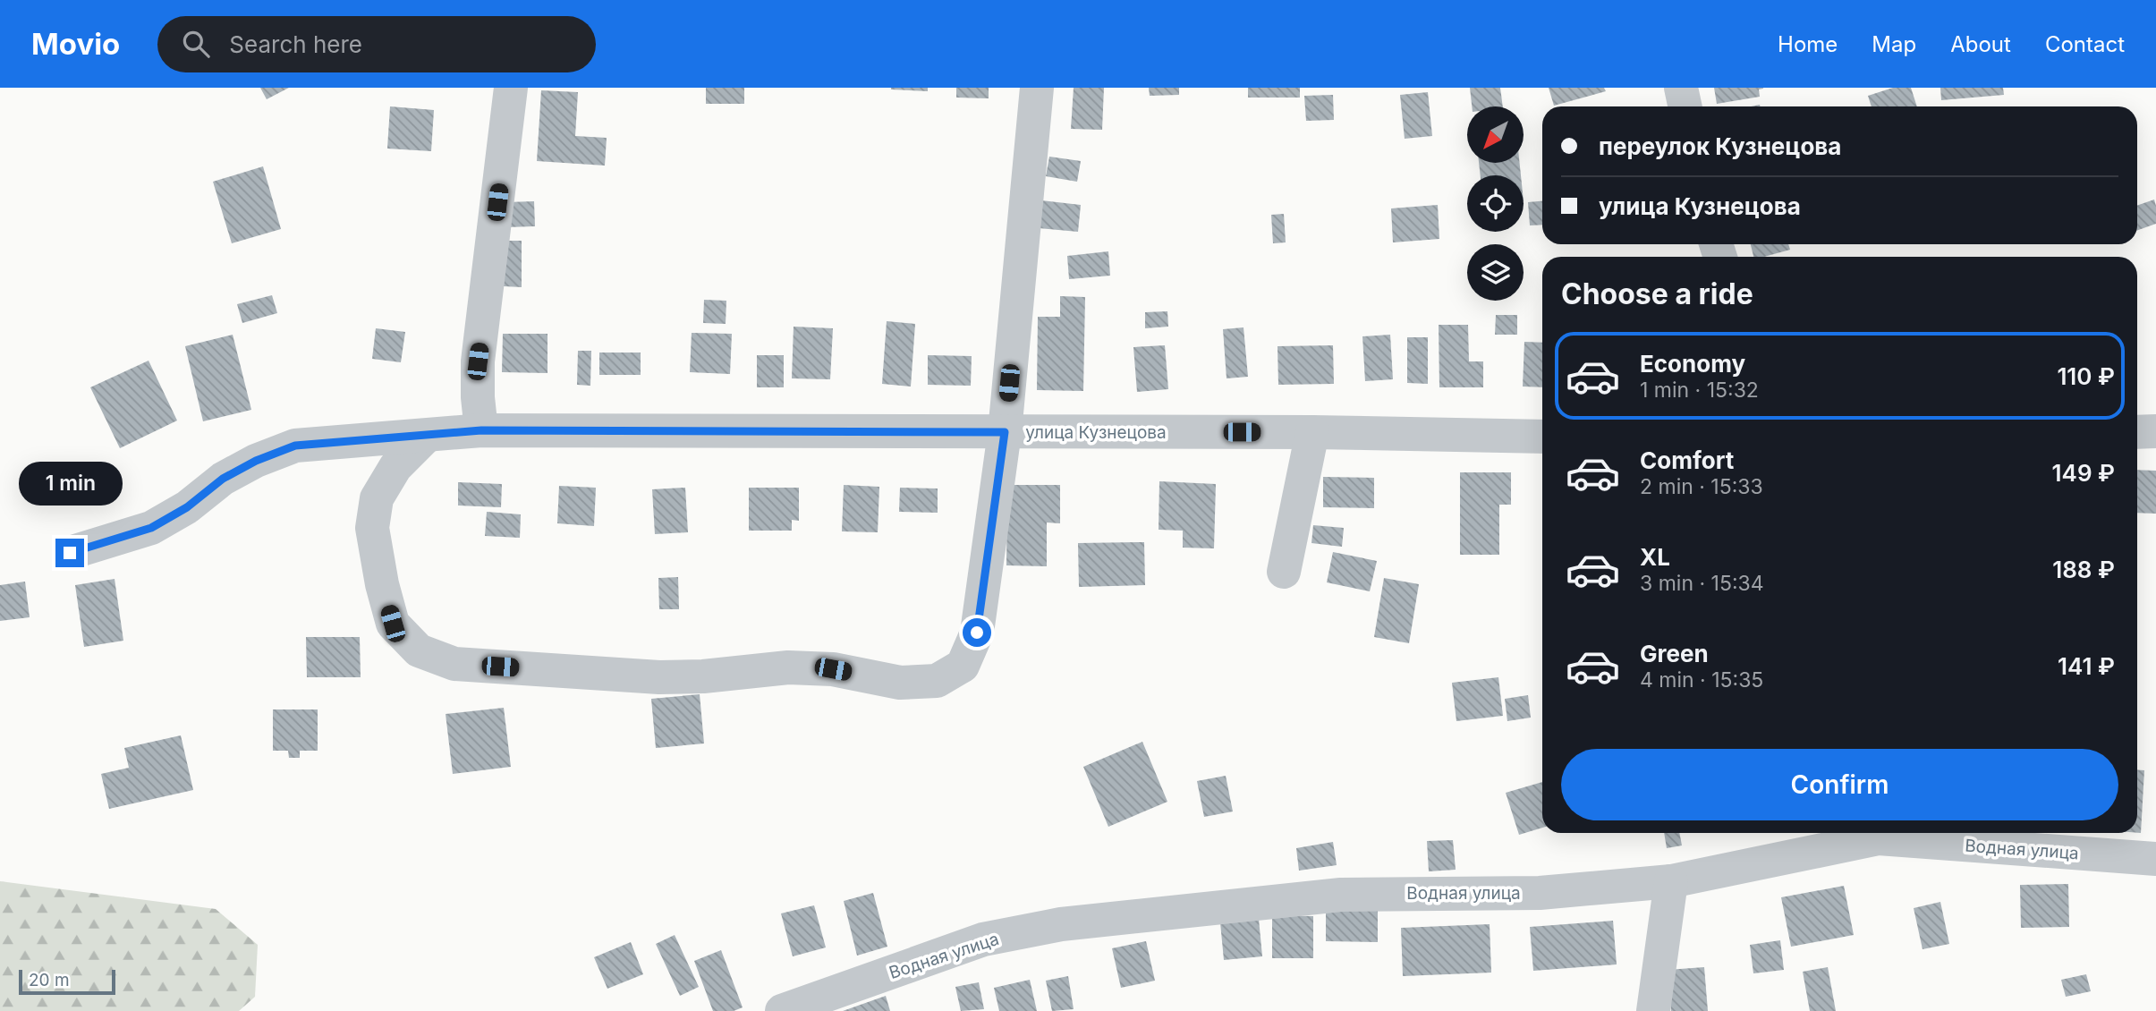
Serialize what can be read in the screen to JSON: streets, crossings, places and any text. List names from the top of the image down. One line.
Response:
{"streets":{"street":["улица Кузнецова","Водная улица"]},"scale_bar":"20 m","north":"bottom left","page":{"header":"Movio","search":"Search here","nav":["Home","Map","About","Contact"],"banner":["переулок Кузнецова","улица Кузнецова"],"heading":"Choose a ride","list":[{"name":"Economy","note":"1 min · 15:32","value":"110 ₽"},{"name":"Comfort","note":"2 min · 15:33","value":"149 ₽"},{"name":"XL","note":"3 min · 15:34","value":"188 ₽"},{"name":"Green","note":"4 min · 15:35","value":"141 ₽"}],"bubble":"1 min","buttons":"Confirm","scale":"20 m"}}
